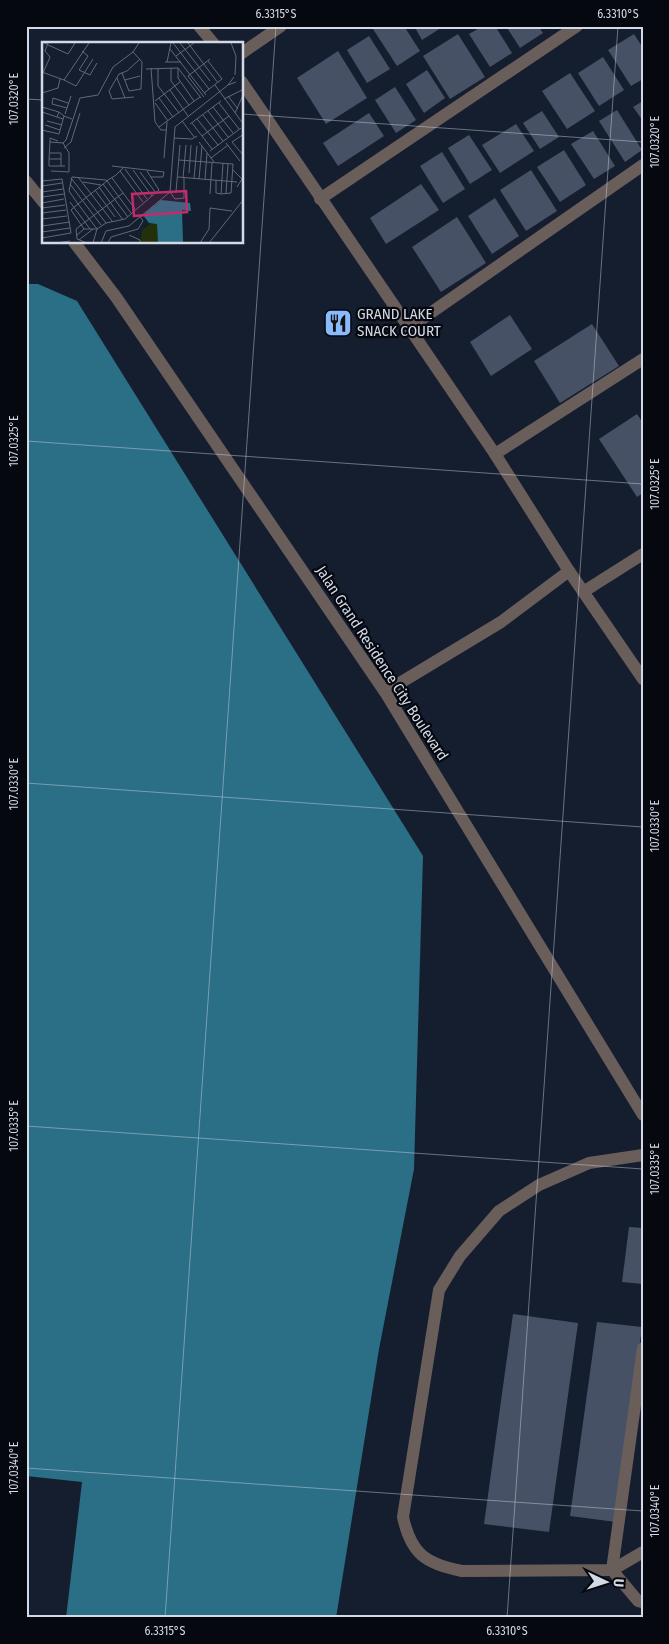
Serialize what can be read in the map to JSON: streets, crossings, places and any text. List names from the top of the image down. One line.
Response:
{"streets":{"street":["Jalan Grand Residence City Boulevard"]},"places":{"restaurant":["GRAND LAKE SNACK COURT"]},"north":"right","coordinates":["6.3315°S","6.3310°S","107.0320°E","107.0325°E","107.0330°E","107.0335°E","107.0340°E"]}
